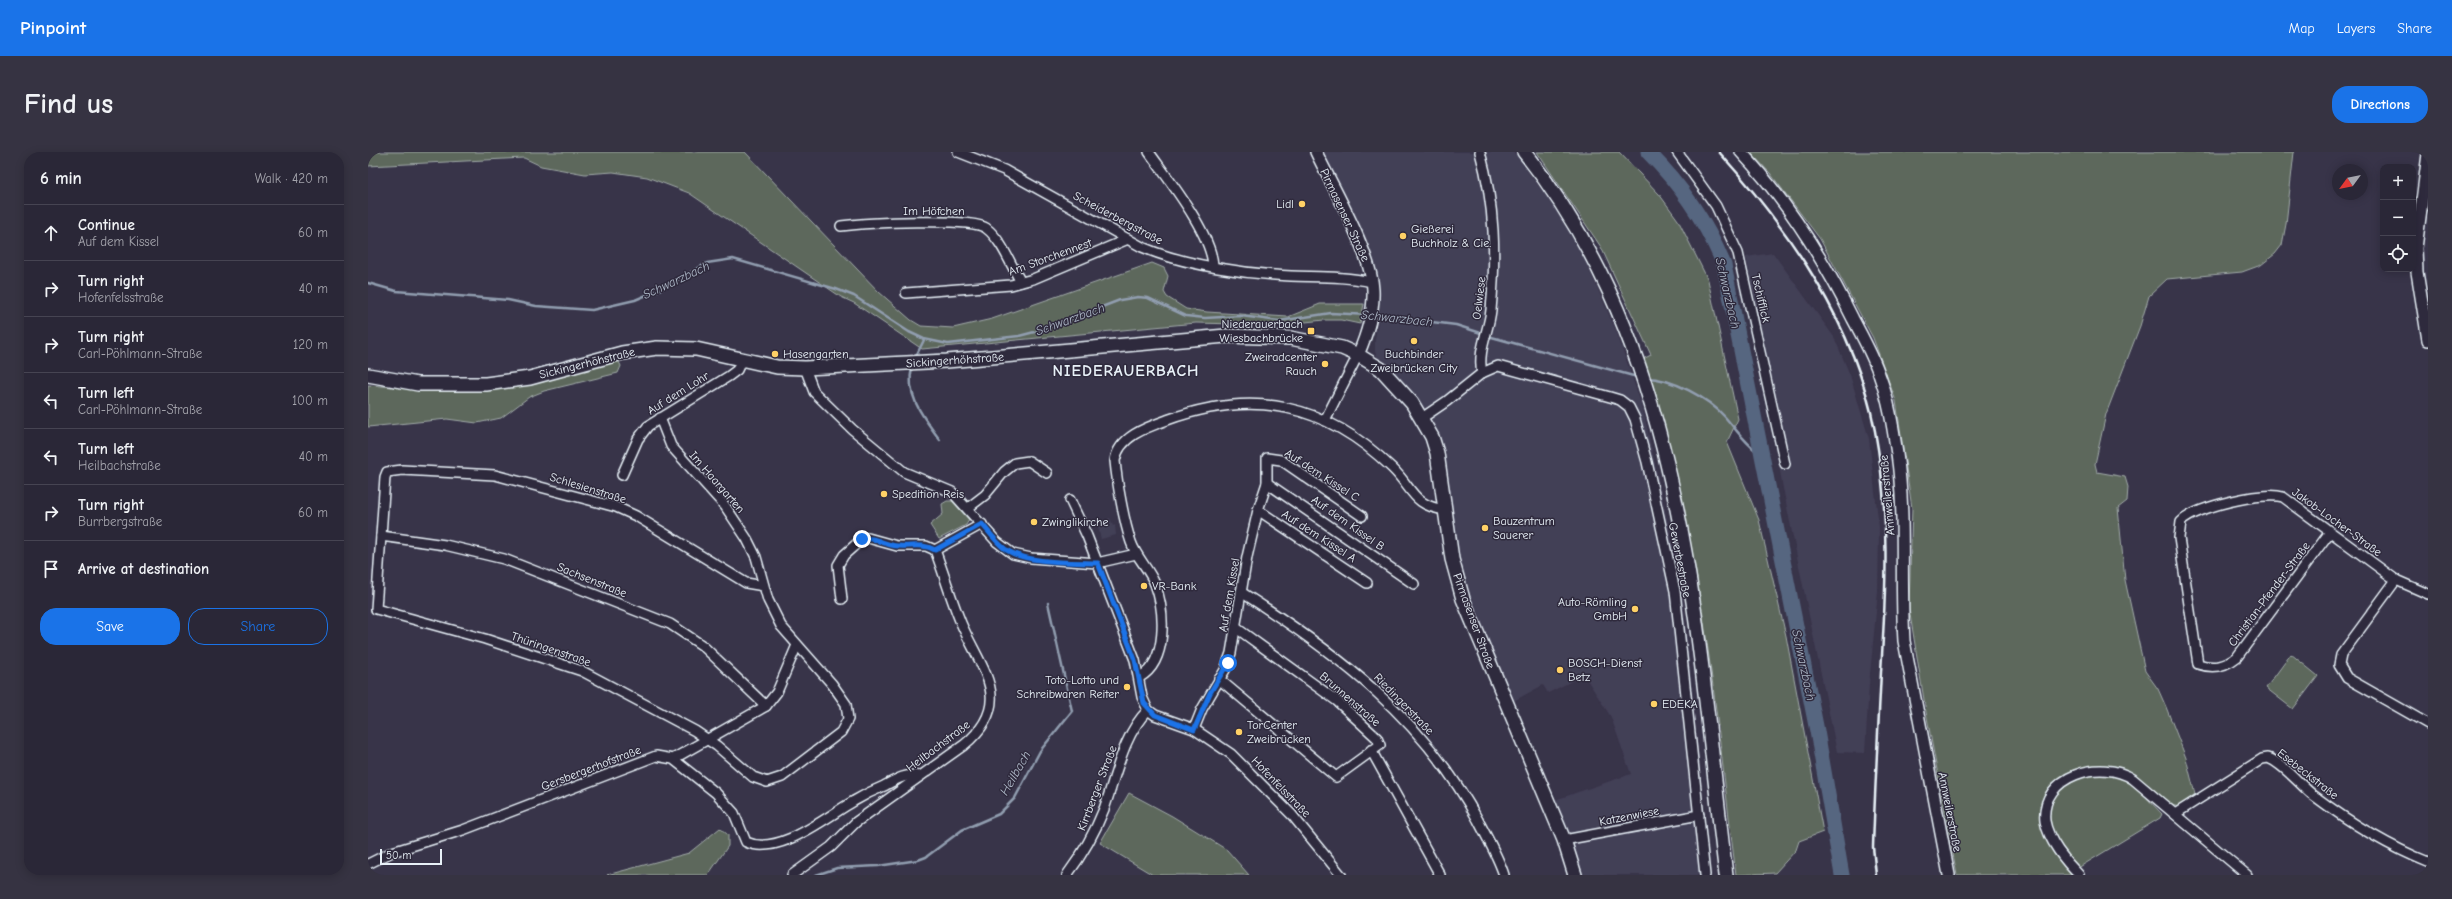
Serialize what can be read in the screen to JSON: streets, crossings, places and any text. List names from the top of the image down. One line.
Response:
{"streets":{"main road":["Pirmasenser Straße","Sickingerhöhstraße"],"street":["Im Höfchen","Scheiderbergstraße","Am Storchennest","Oelwiese","Tschifflick","Auf dem Lohr","Auf dem Kissel C","Im Haargarten","Schlesienstraße","Annweilerstraße","Jakob-Locher-Straße","Auf dem Kissel B","Auf dem Kissel A","Gewerbestraße","Sachsenstraße","Christian-Pfender-Straße","Auf dem Kissel","Thüringenstraße","Brunnenstraße","Riedingerstraße","Heilbachstraße","Gersbergerhofstraße","Esebeckstraße","Hofenfelsstraße","Kirrberger Straße","Katzenwiese"]},"crossings":[["Im Höfchen","Am Storchennest"],["Pirmasenser Straße","Scheiderbergstraße"],["Pirmasenser Straße","Sickingerhöhstraße"],["Pirmasenser Straße","Katzenwiese"],["Scheiderbergstraße","Am Storchennest"],["Oelwiese","Gewerbestraße"],["Sickingerhöhstraße","Auf dem Lohr"],["Auf dem Lohr","Im Haargarten"],["Auf dem Kissel C","Auf dem Kissel"],["Im Haargarten","Schlesienstraße"],["Im Haargarten","Thüringenstraße"],["Schlesienstraße","Sachsenstraße"],["Schlesienstraße","Thüringenstraße"],["Jakob-Locher-Straße","Christian-Pfender-Straße"],["Auf dem Kissel B","Auf dem Kissel"],["Auf dem Kissel A","Auf dem Kissel"],["Gewerbestraße","Katzenwiese"],["Sachsenstraße","Thüringenstraße"],["Auf dem Kissel","Brunnenstraße"],["Auf dem Kissel","Riedingerstraße"],["Auf dem Kissel","Hofenfelsstraße"],["Hofenfelsstraße","Kirrberger Straße"]],"districts":["NIEDERAUERBACH"],"water":["Schwarzbach","Heilbach"],"places":{"other":["Lidl","Gießerei Buchholz & Cie.","Buchbinder Zweibrücken City","Hasengarten","Zweiradcenter Rauch","Spedition Reis","Zwinglikirche","Bauzentrum Sauerer","VR-Bank","Auto-Römling GmbH","BOSCH-Dienst Betz","Toto-Lotto und Schreibwaren Reiter","EDEKA","TorCenter Zweibrücken"],"transit":["Niederauerbach Wiesbachbrücke"]},"scale_bar":"50 m","north":"bottom left","page":{"header":"Pinpoint","nav":["Map","Layers","Share"],"buttons":["Directions",["Save","Share"]],"title":"Find us","heading":["6 min","Walk · 420 m"],"map_buttons":["+","−"],"list":[["Continue","Auf dem Kissel","60 m"],["Turn right","Hofenfelsstraße","40 m"],["Turn right","Carl-Pöhlmann-Straße","120 m"],["Turn left","Carl-Pöhlmann-Straße","100 m"],["Turn left","Heilbachstraße","40 m"],["Turn right","Burrbergstraße","60 m"],"Arrive at destination"],"scale":"50 m"}}
